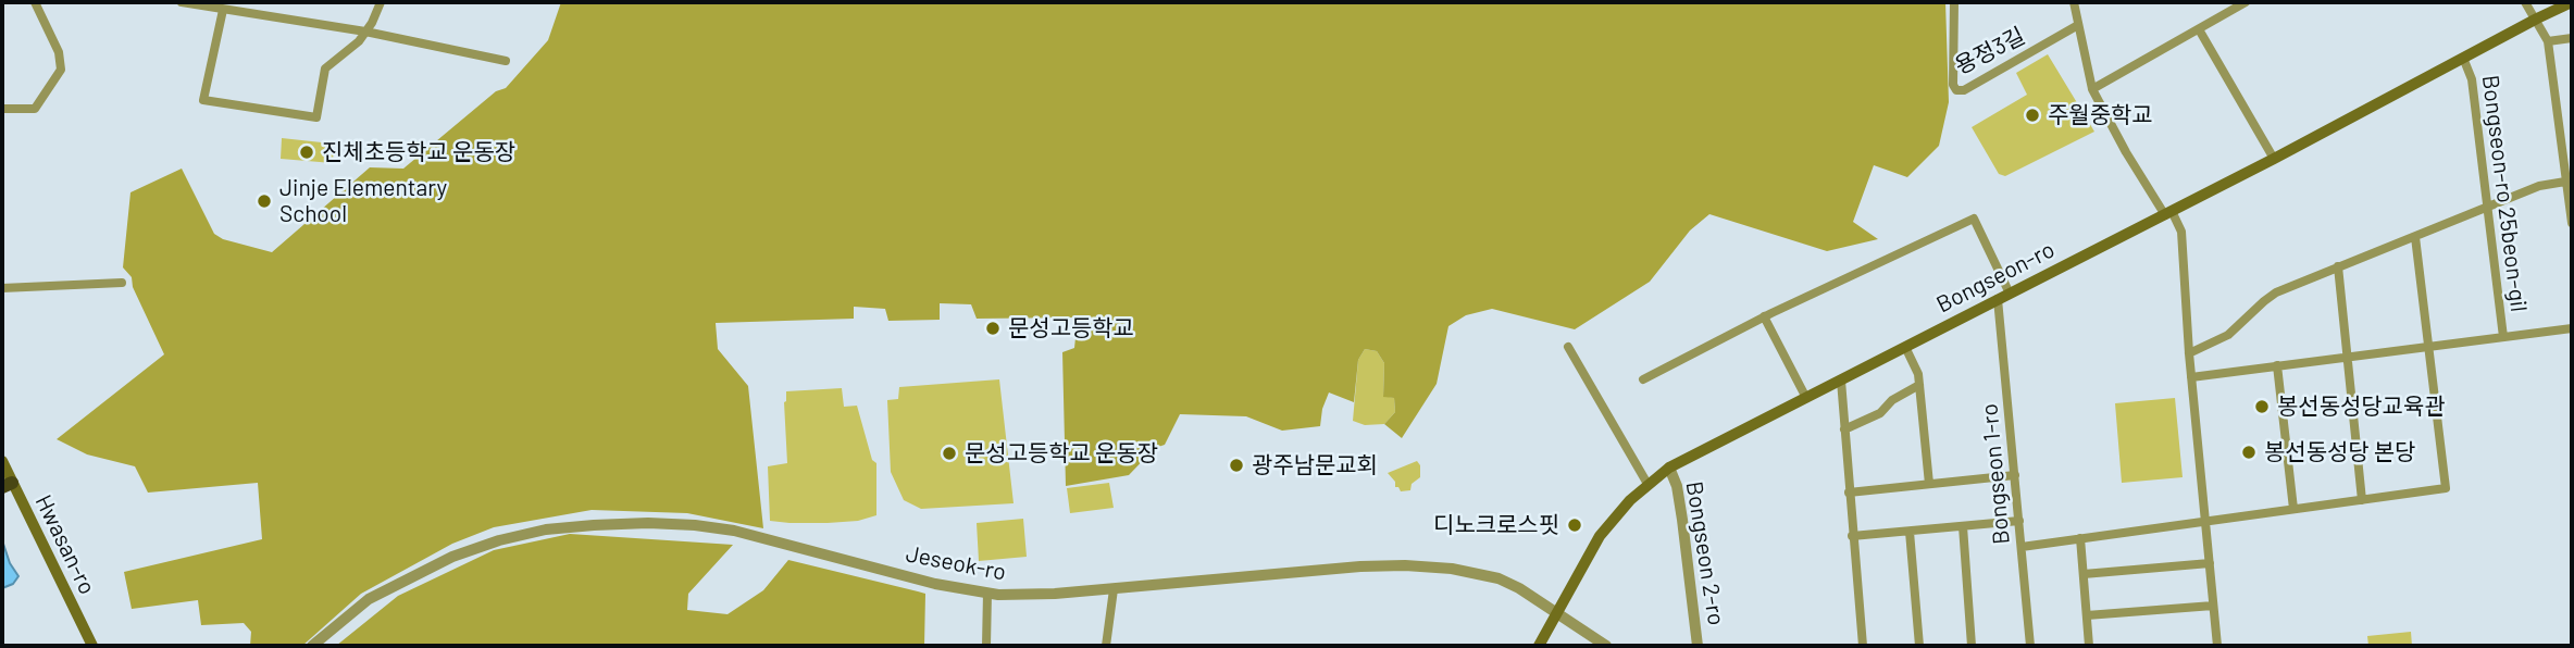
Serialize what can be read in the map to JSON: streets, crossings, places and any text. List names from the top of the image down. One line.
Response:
{"streets":{"main road":["Bongseon-ro","Hwasan-ro"],"street":["용정3길","Bongseon-ro 25beon-gil","Bongseon 1-ro","Bongseon 2-ro","Jeseok-ro"]},"crossings":[["Bongseon-ro 25beon-gil","Bongseon-ro"],["Bongseon-ro","Bongseon 1-ro"],["Bongseon-ro","Bongseon 2-ro"],["Bongseon-ro","Jeseok-ro"]],"places":["주월중학교","진체초등학교 운동장","Jinje Elementary School","문성고등학교","봉선동성당교육관","봉선동성당 본당","문성고등학교 운동장","광주남문교회","디노크로스핏"]}
